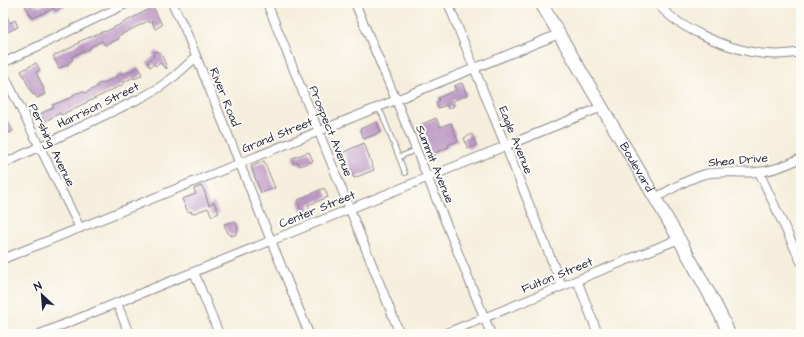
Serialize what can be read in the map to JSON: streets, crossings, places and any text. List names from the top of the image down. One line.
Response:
{"streets":{"street":["River Road","Harrison Street","Prospect Avenue","Grand Street","Eagle Avenue","Pershing Avenue","Shea Drive","Summit Avenue","Boulevard","Center Street","Fulton Street"]},"crossings":[["River Road","Harrison Street"],["River Road","Grand Street"],["River Road","Center Street"],["Harrison Street","Pershing Avenue"],["Prospect Avenue","Grand Street"],["Prospect Avenue","Center Street"],["Grand Street","Eagle Avenue"],["Grand Street","Pershing Avenue"],["Grand Street","Summit Avenue"],["Grand Street","Boulevard"],["Eagle Avenue","Center Street"],["Eagle Avenue","Fulton Street"],["Shea Drive","Boulevard"],["Summit Avenue","Center Street"],["Summit Avenue","Fulton Street"],["Boulevard","Center Street"],["Boulevard","Fulton Street"]],"north":"top left"}
